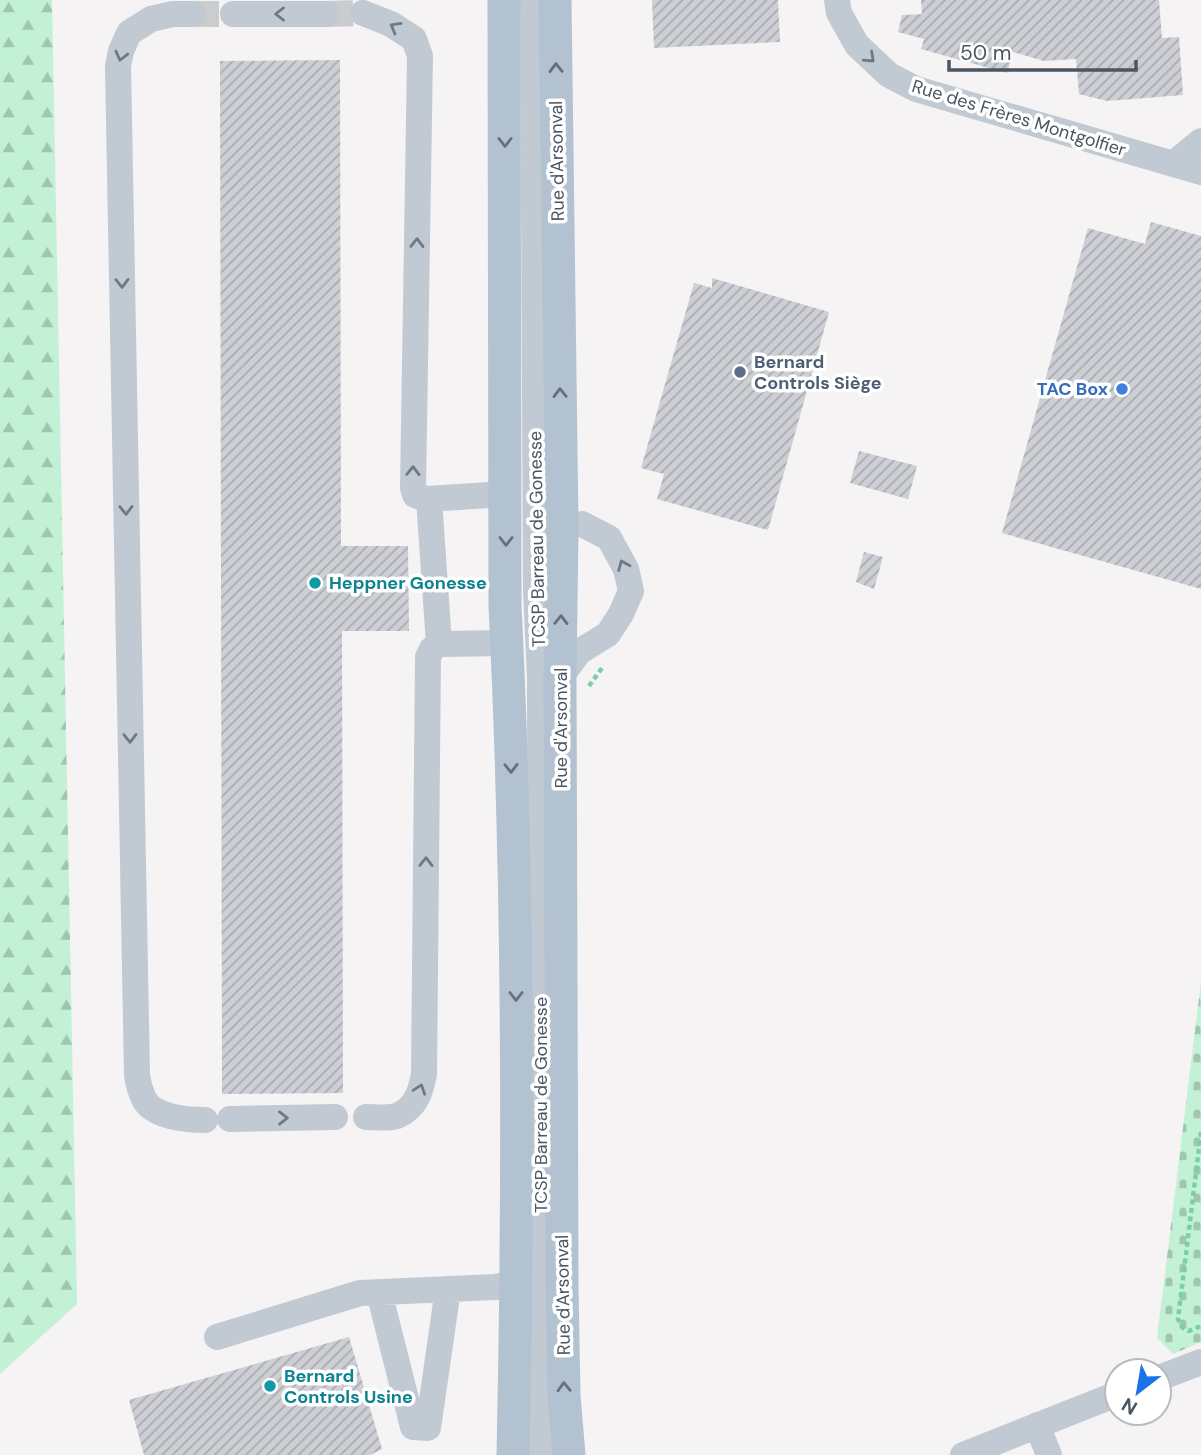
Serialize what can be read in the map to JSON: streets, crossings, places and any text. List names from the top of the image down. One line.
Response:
{"streets":{"main road":["Rue d'Arsonval"],"street":["Rue des Frères Montgolfier","TCSP Barreau de Gonesse"]},"one_way":["Rue des Frères Montgolfier"],"places":["Bernard Controls Siège","TAC Box","Heppner Gonesse","Bernard Controls Usine"],"scale_bar":"50 m","north":"bottom left"}
